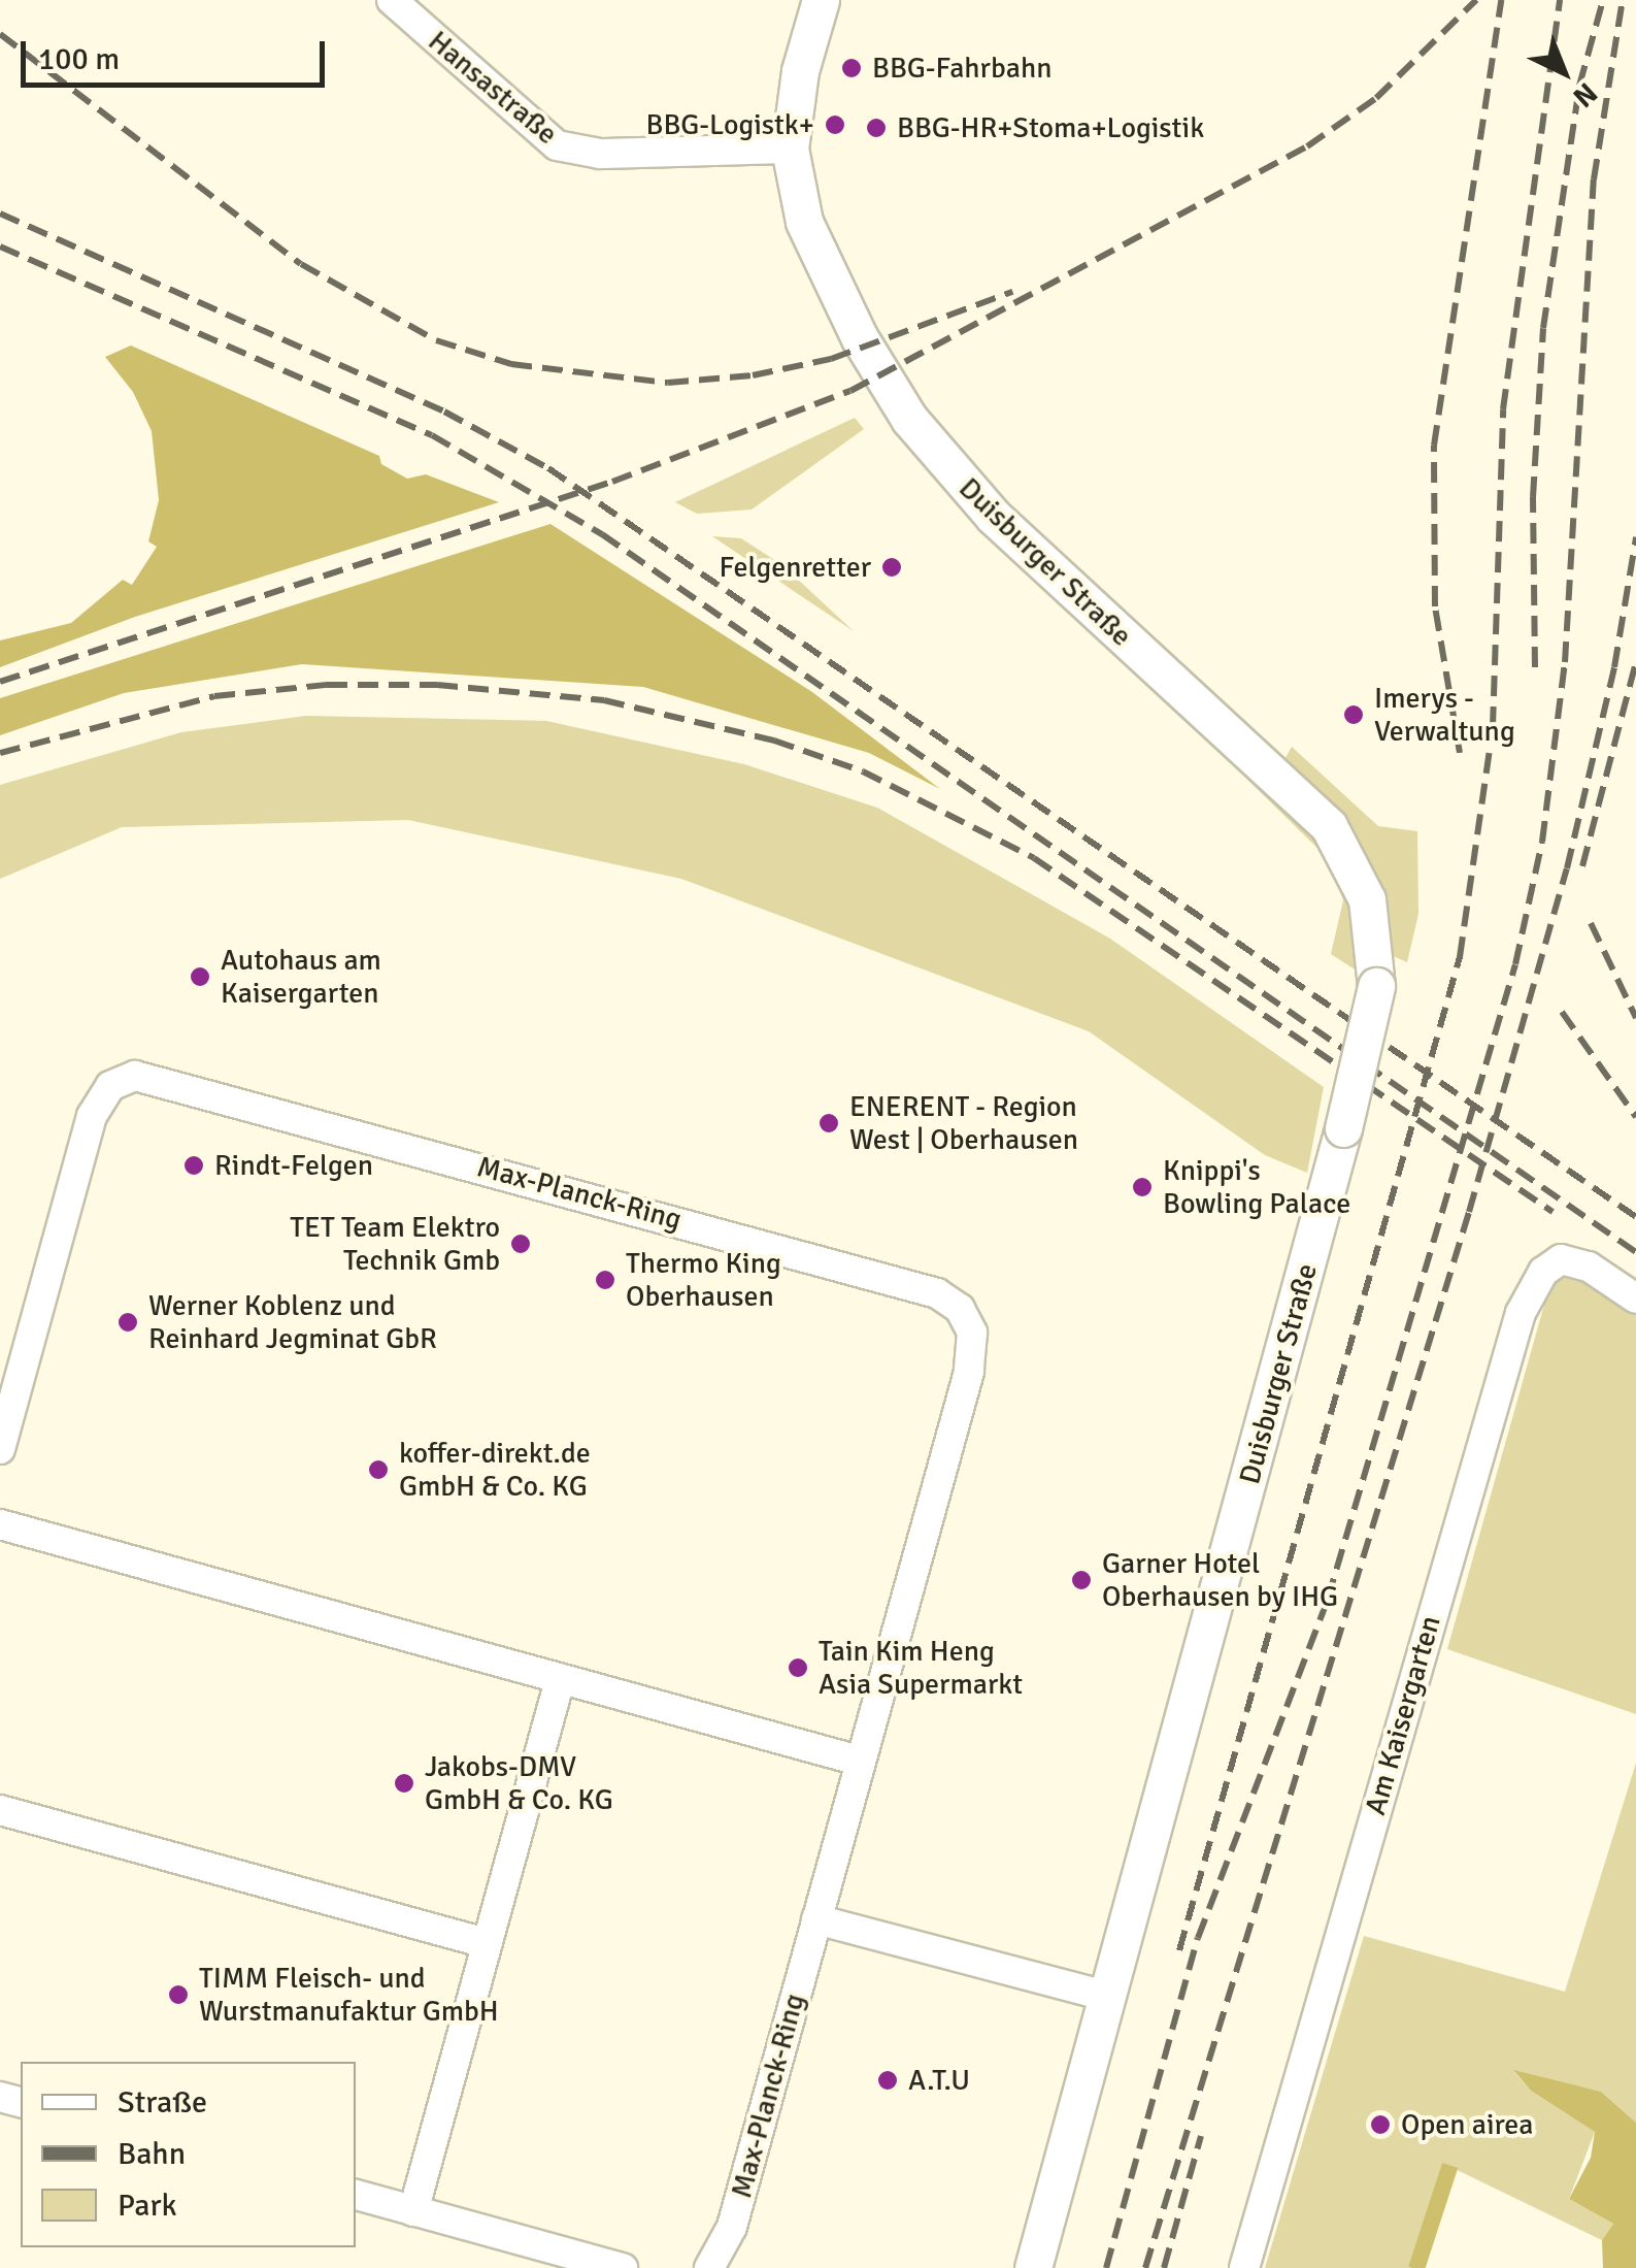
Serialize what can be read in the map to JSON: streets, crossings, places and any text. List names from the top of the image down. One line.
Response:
{"streets":{"main road":["Duisburger Straße"],"street":["Hansastraße","Max-Planck-Ring","Am Kaisergarten"]},"crossings":[["Hansastraße","Duisburger Straße"]],"places":["BBG-Fahrbahn","BBG-Logistk+","BBG-HR+Stoma+Logistik","Felgenretter","Imerys - Verwaltung","Autohaus am Kaisergarten","ENERENT - Region West | Oberhausen","Rindt-Felgen","Knippi's Bowling Palace","TET Team Elektro Technik Gmb","Thermo King Oberhausen","Werner Koblenz und Reinhard Jegminat GbR","koffer-direkt.de GmbH & Co. KG","Garner Hotel Oberhausen by IHG","Tain Kim Heng Asia Supermarkt","Jakobs-DMV GmbH & Co. KG","TIMM Fleisch- und Wurstmanufaktur GmbH","A.T.U","Open airea"],"legend":["Straße","Bahn","Park"],"scale_bar":"100 m","north":"bottom right"}
